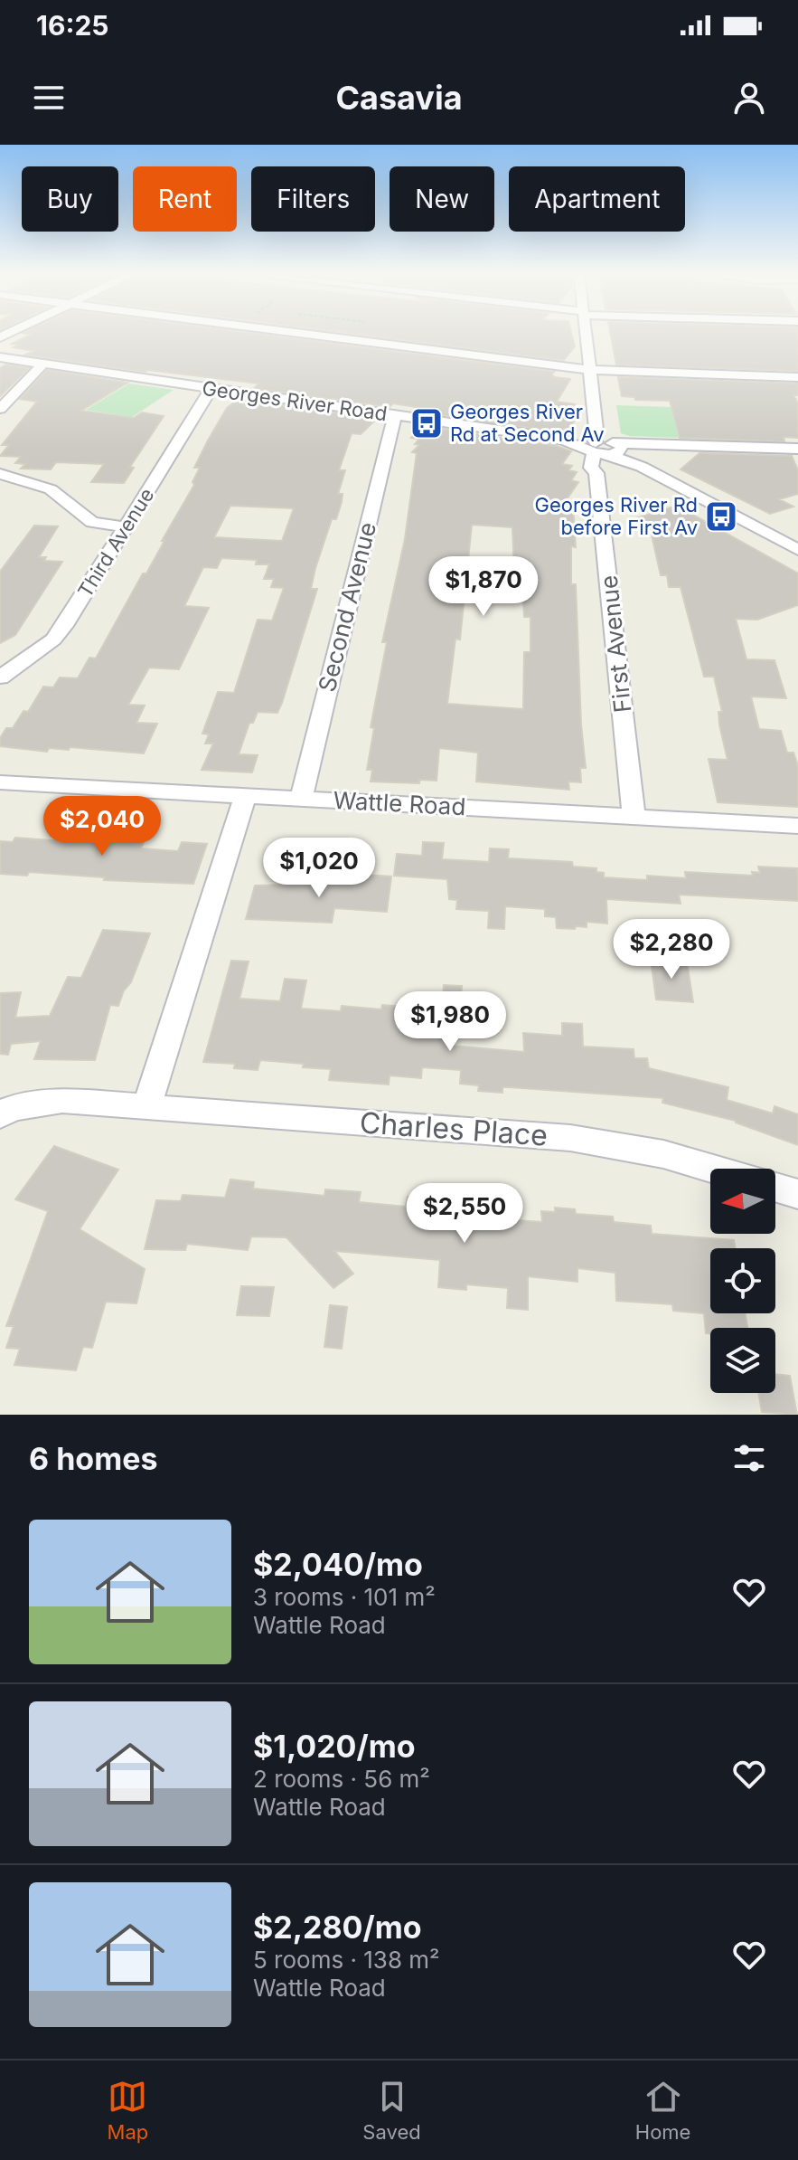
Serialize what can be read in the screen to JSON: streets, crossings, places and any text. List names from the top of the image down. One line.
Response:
{"streets":{"street":["Georges River Road","Third Avenue","Second Avenue","First Avenue","Wattle Road","Charles Place"]},"crossings":[["Georges River Road","Third Avenue"],["Georges River Road","Second Avenue"],["Georges River Road","First Avenue"],["Second Avenue","Wattle Road"],["First Avenue","Wattle Road"]],"places":{"bus stop":["Georges River Rd at Second Av","Georges River Rd before First Av"]},"north":"left","page":{"status":"16:25","header":"Casavia","chip":["Buy","Rent","Filters","New","Apartment"],"price":["$1,870","$2,040","$1,020","$2,280","$1,980","$2,550"],"heading":"6 homes","list":[{"name":"$2,040/mo","note":"3 rooms · 101 m² · Wattle Road"},{"name":"$1,020/mo","note":"2 rooms · 56 m² · Wattle Road"},{"name":"$2,280/mo","note":"5 rooms · 138 m² · Wattle Road"}],"tabs":["Map","Saved","Home"]}}
